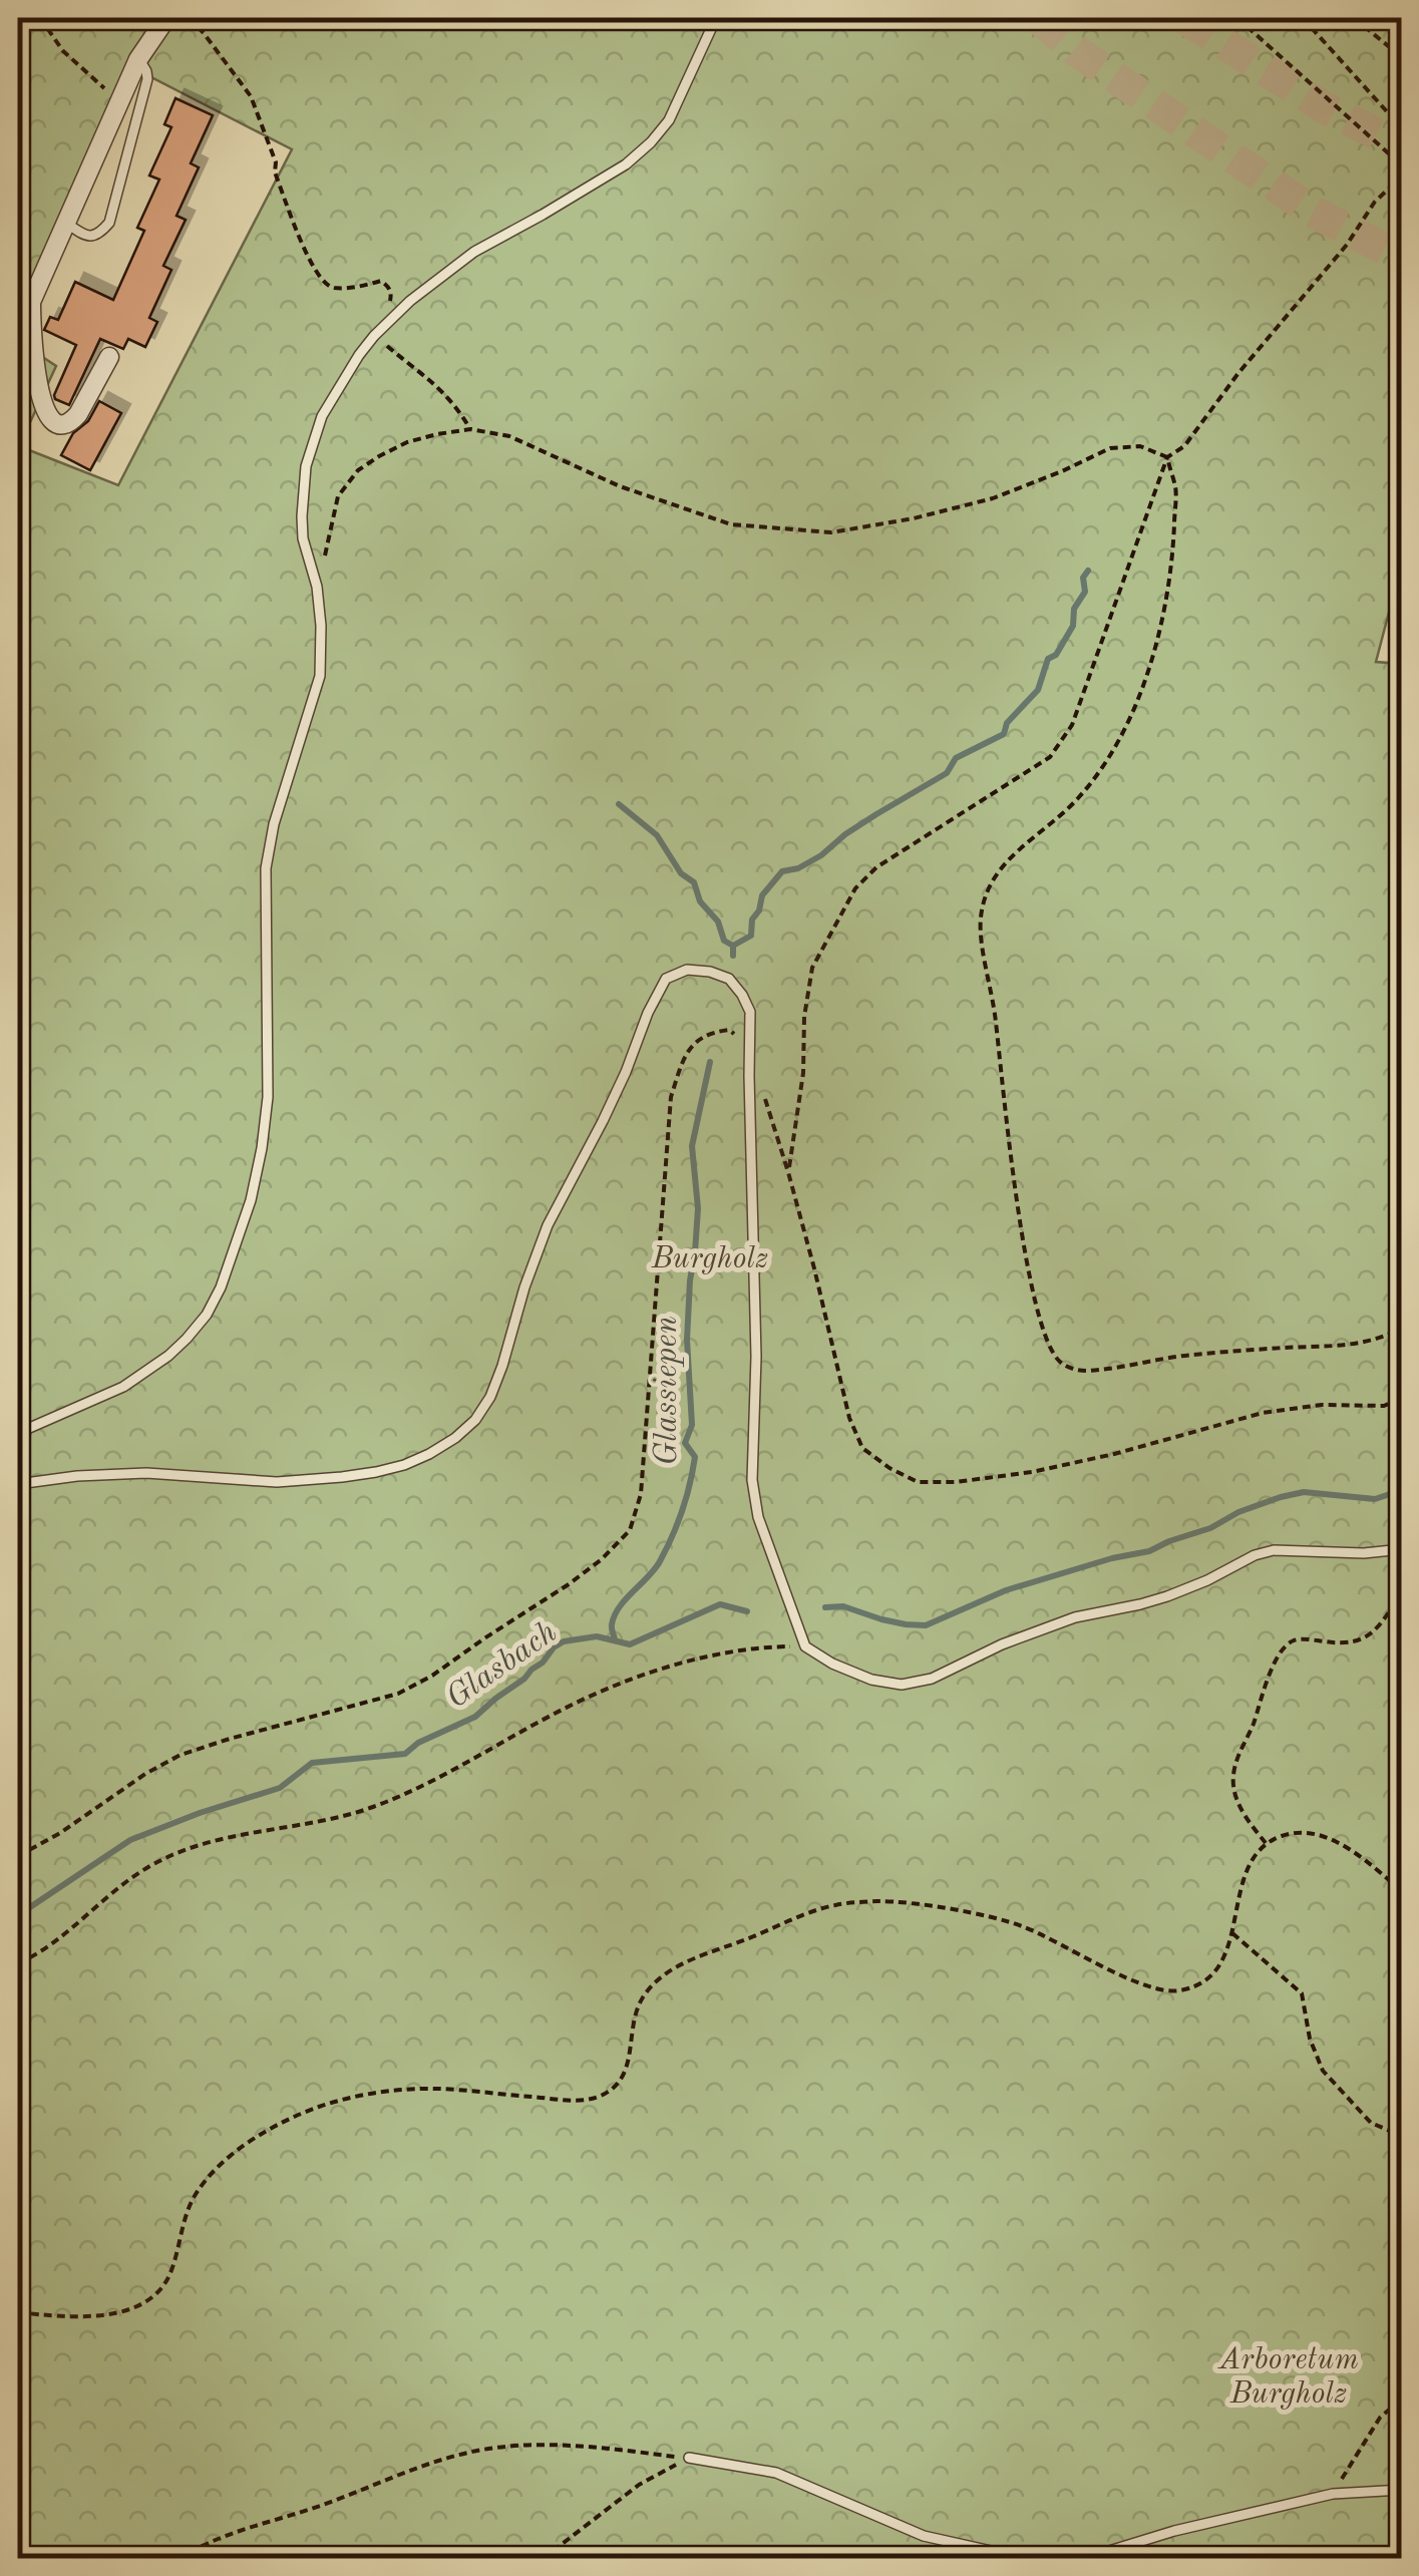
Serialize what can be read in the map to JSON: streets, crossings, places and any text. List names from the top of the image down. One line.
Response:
{"water":["Glassiepen","Glasbach"],"parks":["Burgholz","Arboretum Burgholz"]}
